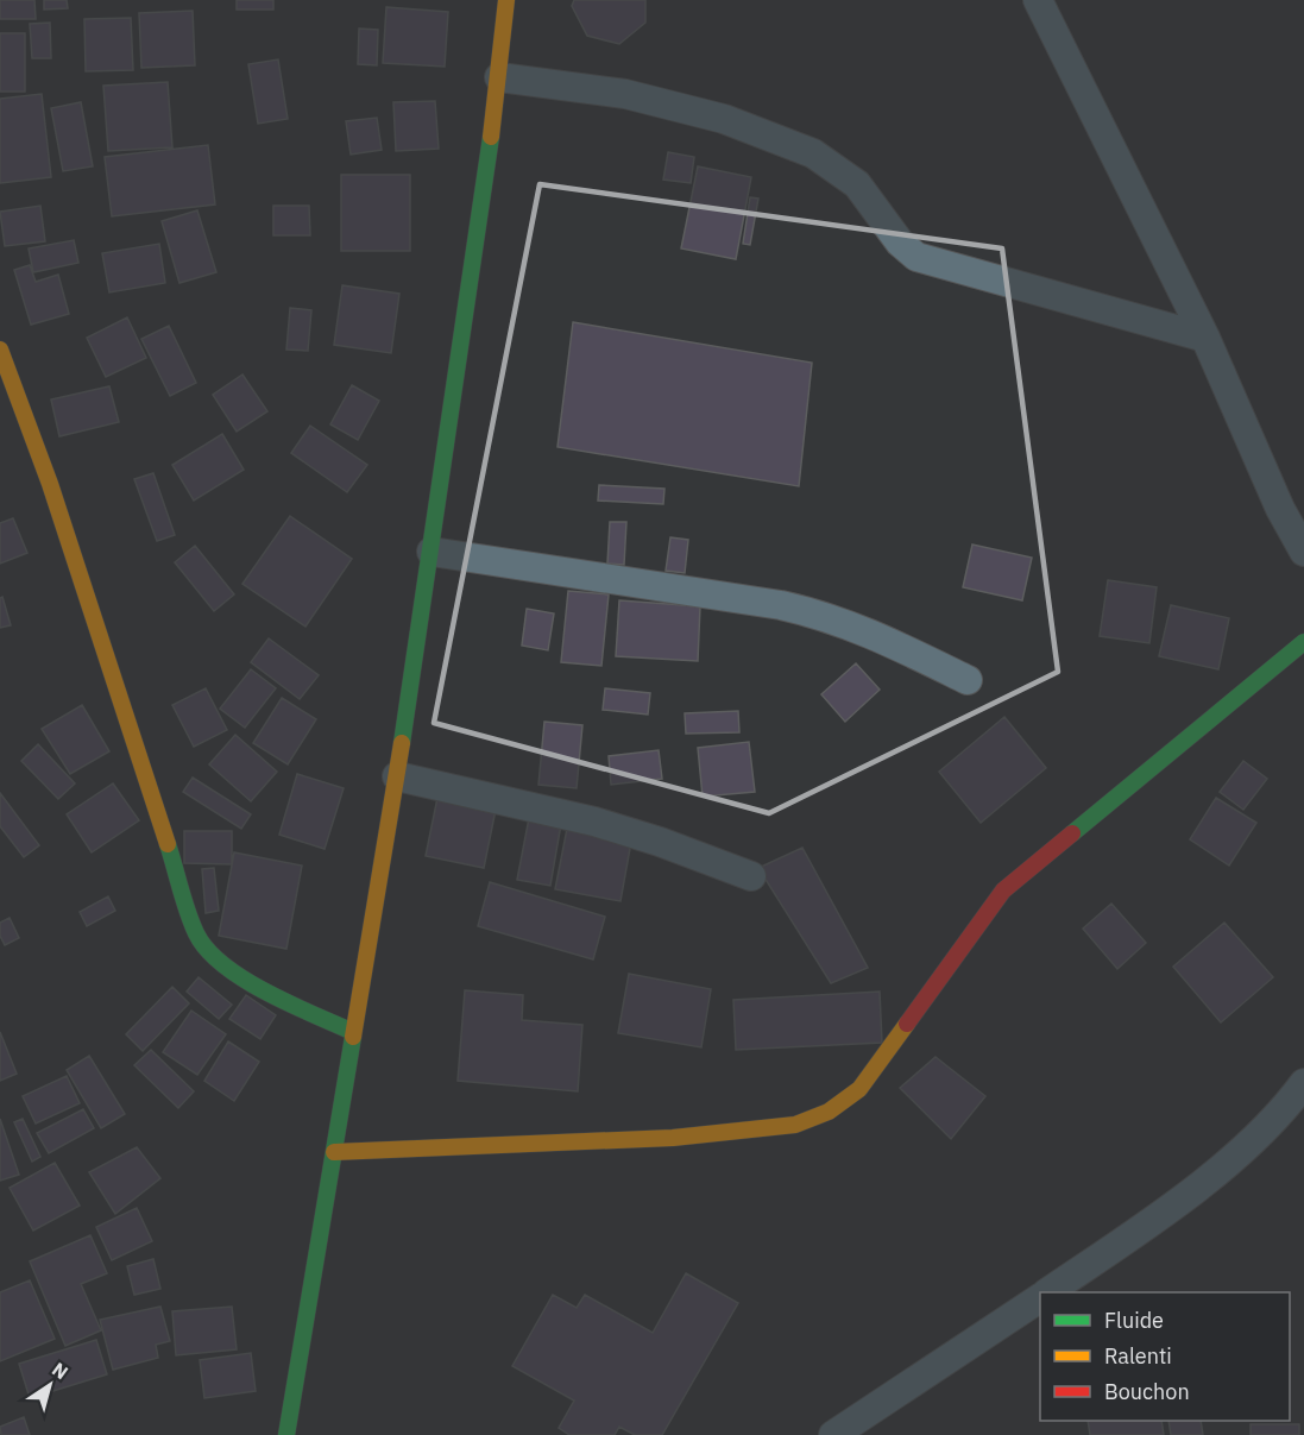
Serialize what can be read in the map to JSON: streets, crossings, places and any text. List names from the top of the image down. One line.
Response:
{"legend":["Fluide","Ralenti","Bouchon"],"north":"top right"}
